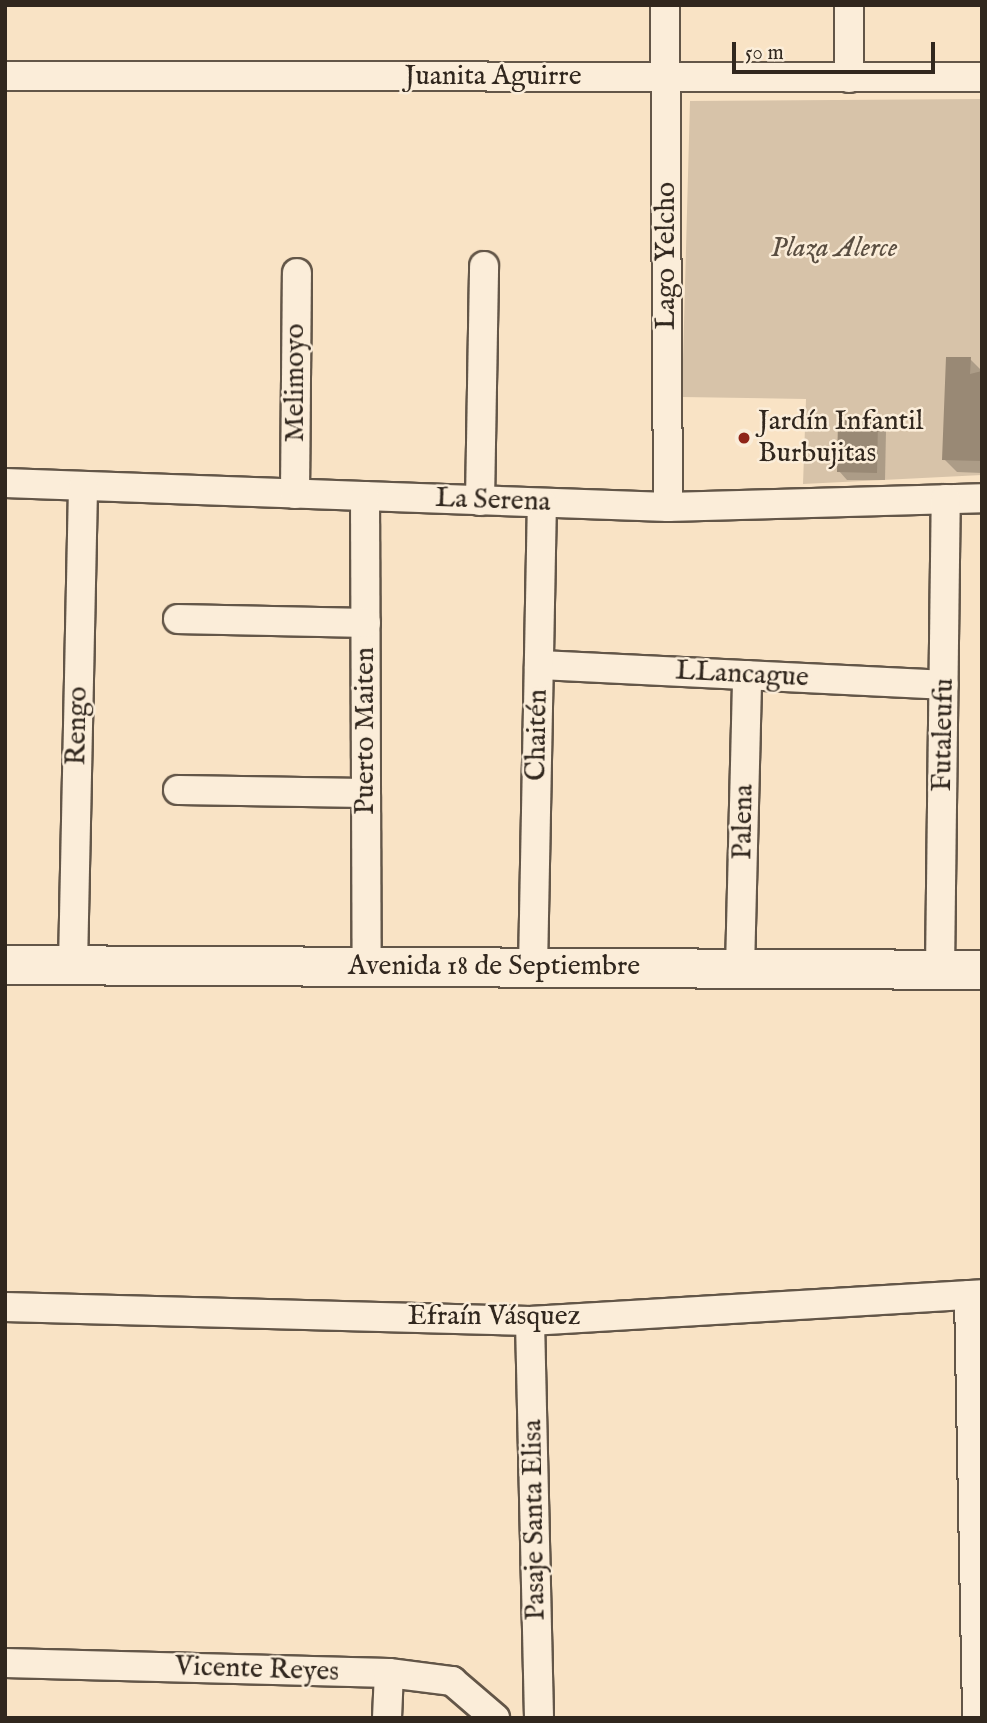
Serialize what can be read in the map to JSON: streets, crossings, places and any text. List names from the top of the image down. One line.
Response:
{"streets":{"street":["Juanita Aguirre","Lago Yelcho","Melimoyo","La Serena","LLancague","Rengo","Puerto Maiten","Chaitén","Futaleufu","Palena","Avenida 18 de Septiembre","Efraín Vásquez","Pasaje Santa Elisa","Vicente Reyes"]},"crossings":[["Juanita Aguirre","Lago Yelcho"],["Lago Yelcho","La Serena"],["Melimoyo","La Serena"],["La Serena","Rengo"],["La Serena","Puerto Maiten"],["La Serena","Chaitén"],["La Serena","Futaleufu"],["LLancague","Chaitén"],["LLancague","Futaleufu"],["LLancague","Palena"],["Rengo","Avenida 18 de Septiembre"],["Puerto Maiten","Avenida 18 de Septiembre"],["Chaitén","Avenida 18 de Septiembre"],["Futaleufu","Avenida 18 de Septiembre"],["Palena","Avenida 18 de Septiembre"],["Efraín Vásquez","Pasaje Santa Elisa"]],"parks":["Plaza Alerce"],"places":["Jardín Infantil Burbujitas"],"scale_bar":"50 m"}
